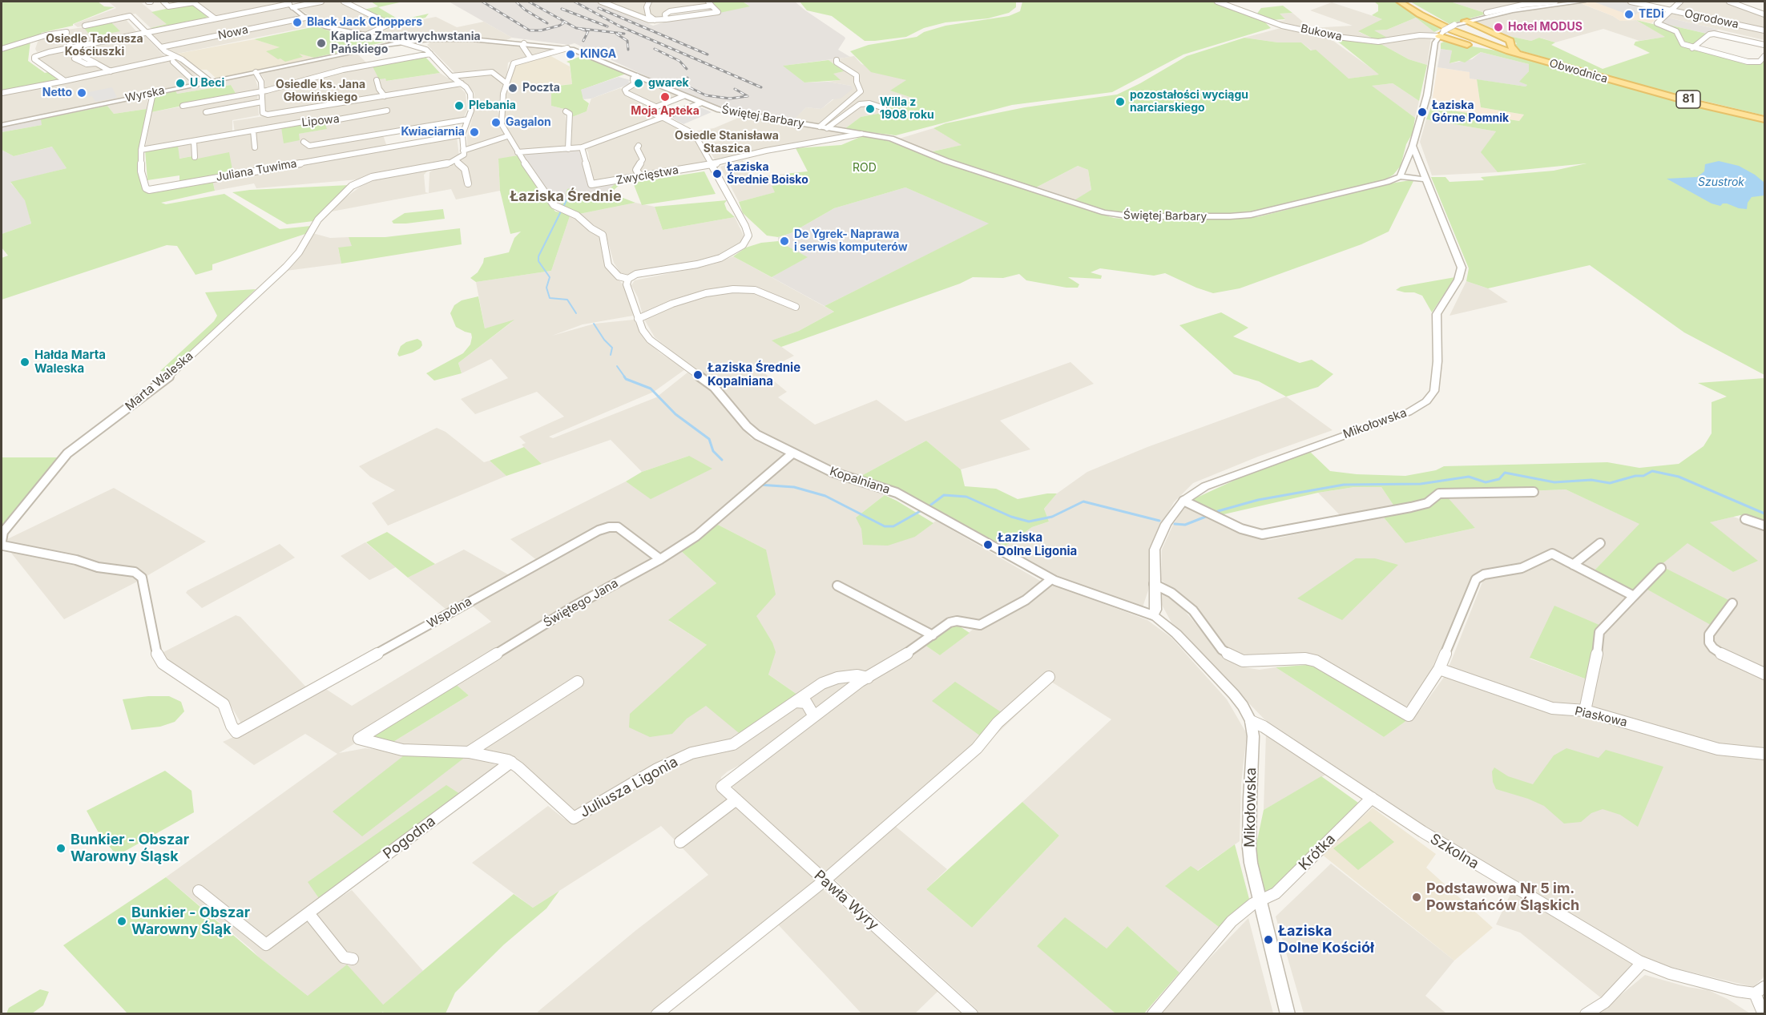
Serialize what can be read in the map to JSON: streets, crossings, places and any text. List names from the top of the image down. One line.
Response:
{"streets":{"main road":["Obwodnica","81"],"street":["Ogrodowa","Nowa","Bukowa","Wyrska","Świętej Barbary","Lipowa","Juliana Tuwima","Zwycięstwa","Marta Waleska","Mikołowska","Kopalniana","Świętego Jana","Wspólna","Piaskowa","Juliusza Ligonia","Pogodna","Szkolna","Krótka","Pawła Wyry"]},"crossings":[["Wyrska","Świętej Barbary"],["Wyrska","Juliana Tuwima"],["Świętej Barbary","Zwycięstwa"],["Lipowa","Juliana Tuwima"],["Marta Waleska","Wspólna"],["Mikołowska","Kopalniana"],["Mikołowska","Szkolna"],["Mikołowska","Krótka"],["Kopalniana","Świętego Jana"],["Świętego Jana","Wspólna"],["Świętego Jana","Juliusza Ligonia"],["Juliusza Ligonia","Pogodna"],["Szkolna","Krótka"]],"districts":["Osiedle Tadeusza Kościuszki","Osiedle ks. Jana Głowińskiego","Osiedle Stanisława Staszica","Łaziska Średnie"],"water":["Szustrok"],"parks":["ROD"],"places":["TEDi","Black Jack Choppers","Hotel MODUS","Kaplica Zmartwychwstania Pańskiego","KINGA","U Beci","gwarek","Poczta","Netto","Moja Apteka","pozostałości wyciągu narciarskiego","Plebania","Willa z 1908 roku","Łaziska Górne Pomnik","Gagalon","Kwiaciarnia","Łaziska Średnie Boisko","De Ygrek- Naprawa i serwis komputerów","Hałda Marta Waleska","Łaziska Średnie Kopalniana","Łaziska Dolne Ligonia","Bunkier - Obszar Warowny Śląsk","Podstawowa Nr 5 im. Powstańców Śląskich","Bunkier - Obszar Warowny Śląk","Łaziska Dolne Kościół"]}
